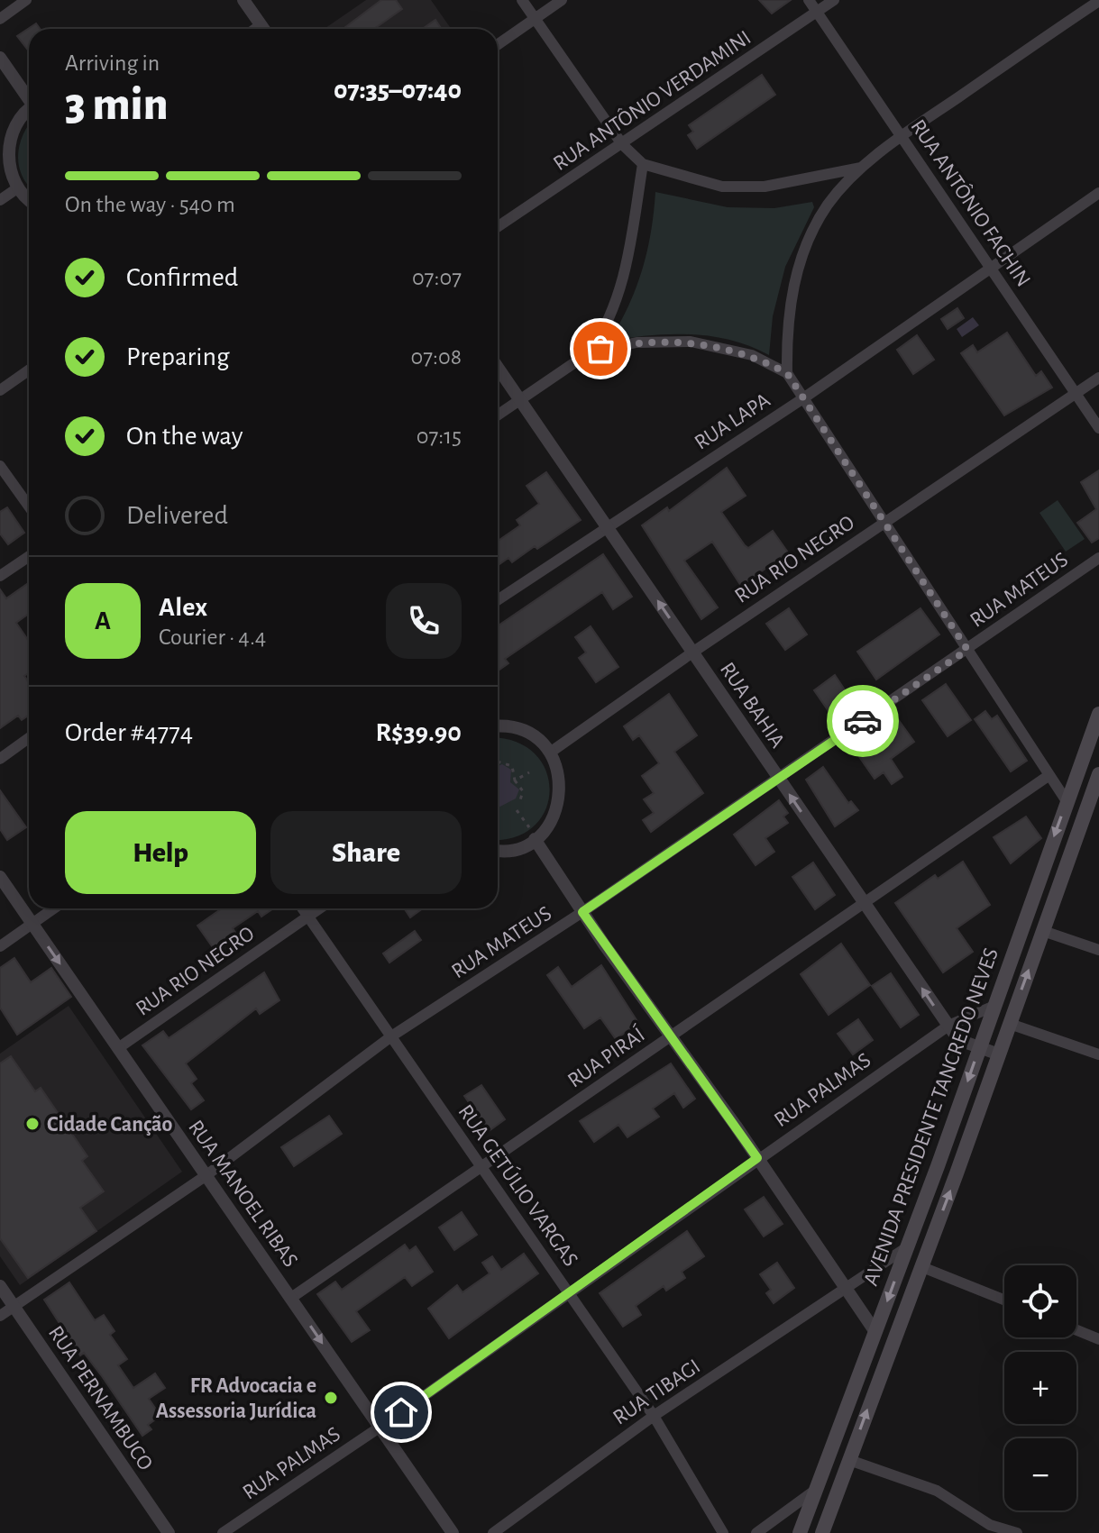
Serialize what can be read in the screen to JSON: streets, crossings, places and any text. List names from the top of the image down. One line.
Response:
{"streets":{"main road":["AVENIDA PRESIDENTE TANCREDO NEVES"],"street":["RUA ANTÔNIO VERDAMINI","RUA ANTÔNIO FACHIN","RUA LAPA","RUA RIO NEGRO","RUA MATEUS","RUA BAHIA","RUA PIRAÍ","RUA PALMAS","RUA GETÚLIO VARGAS","RUA MANOEL RIBAS","RUA TIBAGI","RUA PERNAMBUCO"]},"crossings":[["RUA ANTÔNIO VERDAMINI","RUA ANTÔNIO FACHIN"],["RUA ANTÔNIO FACHIN","RUA LAPA"],["RUA ANTÔNIO FACHIN","RUA RIO NEGRO"],["RUA LAPA","RUA BAHIA"],["RUA RIO NEGRO","RUA BAHIA"],["RUA RIO NEGRO","RUA GETÚLIO VARGAS"],["RUA RIO NEGRO","RUA MANOEL RIBAS"],["RUA MATEUS","RUA BAHIA"],["RUA MATEUS","RUA GETÚLIO VARGAS"],["RUA MATEUS","RUA MANOEL RIBAS"],["RUA MATEUS","RUA PERNAMBUCO"],["RUA BAHIA","RUA PIRAÍ"],["RUA BAHIA","RUA PALMAS"],["RUA BAHIA","AVENIDA PRESIDENTE TANCREDO NEVES"],["RUA PIRAÍ","RUA GETÚLIO VARGAS"],["RUA PIRAÍ","RUA MANOEL RIBAS"],["RUA PALMAS","AVENIDA PRESIDENTE TANCREDO NEVES"],["RUA PALMAS","RUA GETÚLIO VARGAS"],["RUA PALMAS","RUA MANOEL RIBAS"],["AVENIDA PRESIDENTE TANCREDO NEVES","RUA TIBAGI"],["RUA GETÚLIO VARGAS","RUA TIBAGI"]],"one_way":["RUA BAHIA","RUA MANOEL RIBAS"],"places":["Cidade Canção","FR Advocacia e Assessoria Jurídica"],"page":{"heading":["3 min","Arriving in","07:35–07:40"],"panel":["Alex","Courier · 4.4","Order #4774","R$39.90"],"bar":"On the way · 540 m","list":[["Confirmed","07:07"],["Preparing","07:08"],["On the way","07:15"],"Delivered"],"round":"A","buttons":["Help","Share"],"map_buttons":["+","−"]}}
